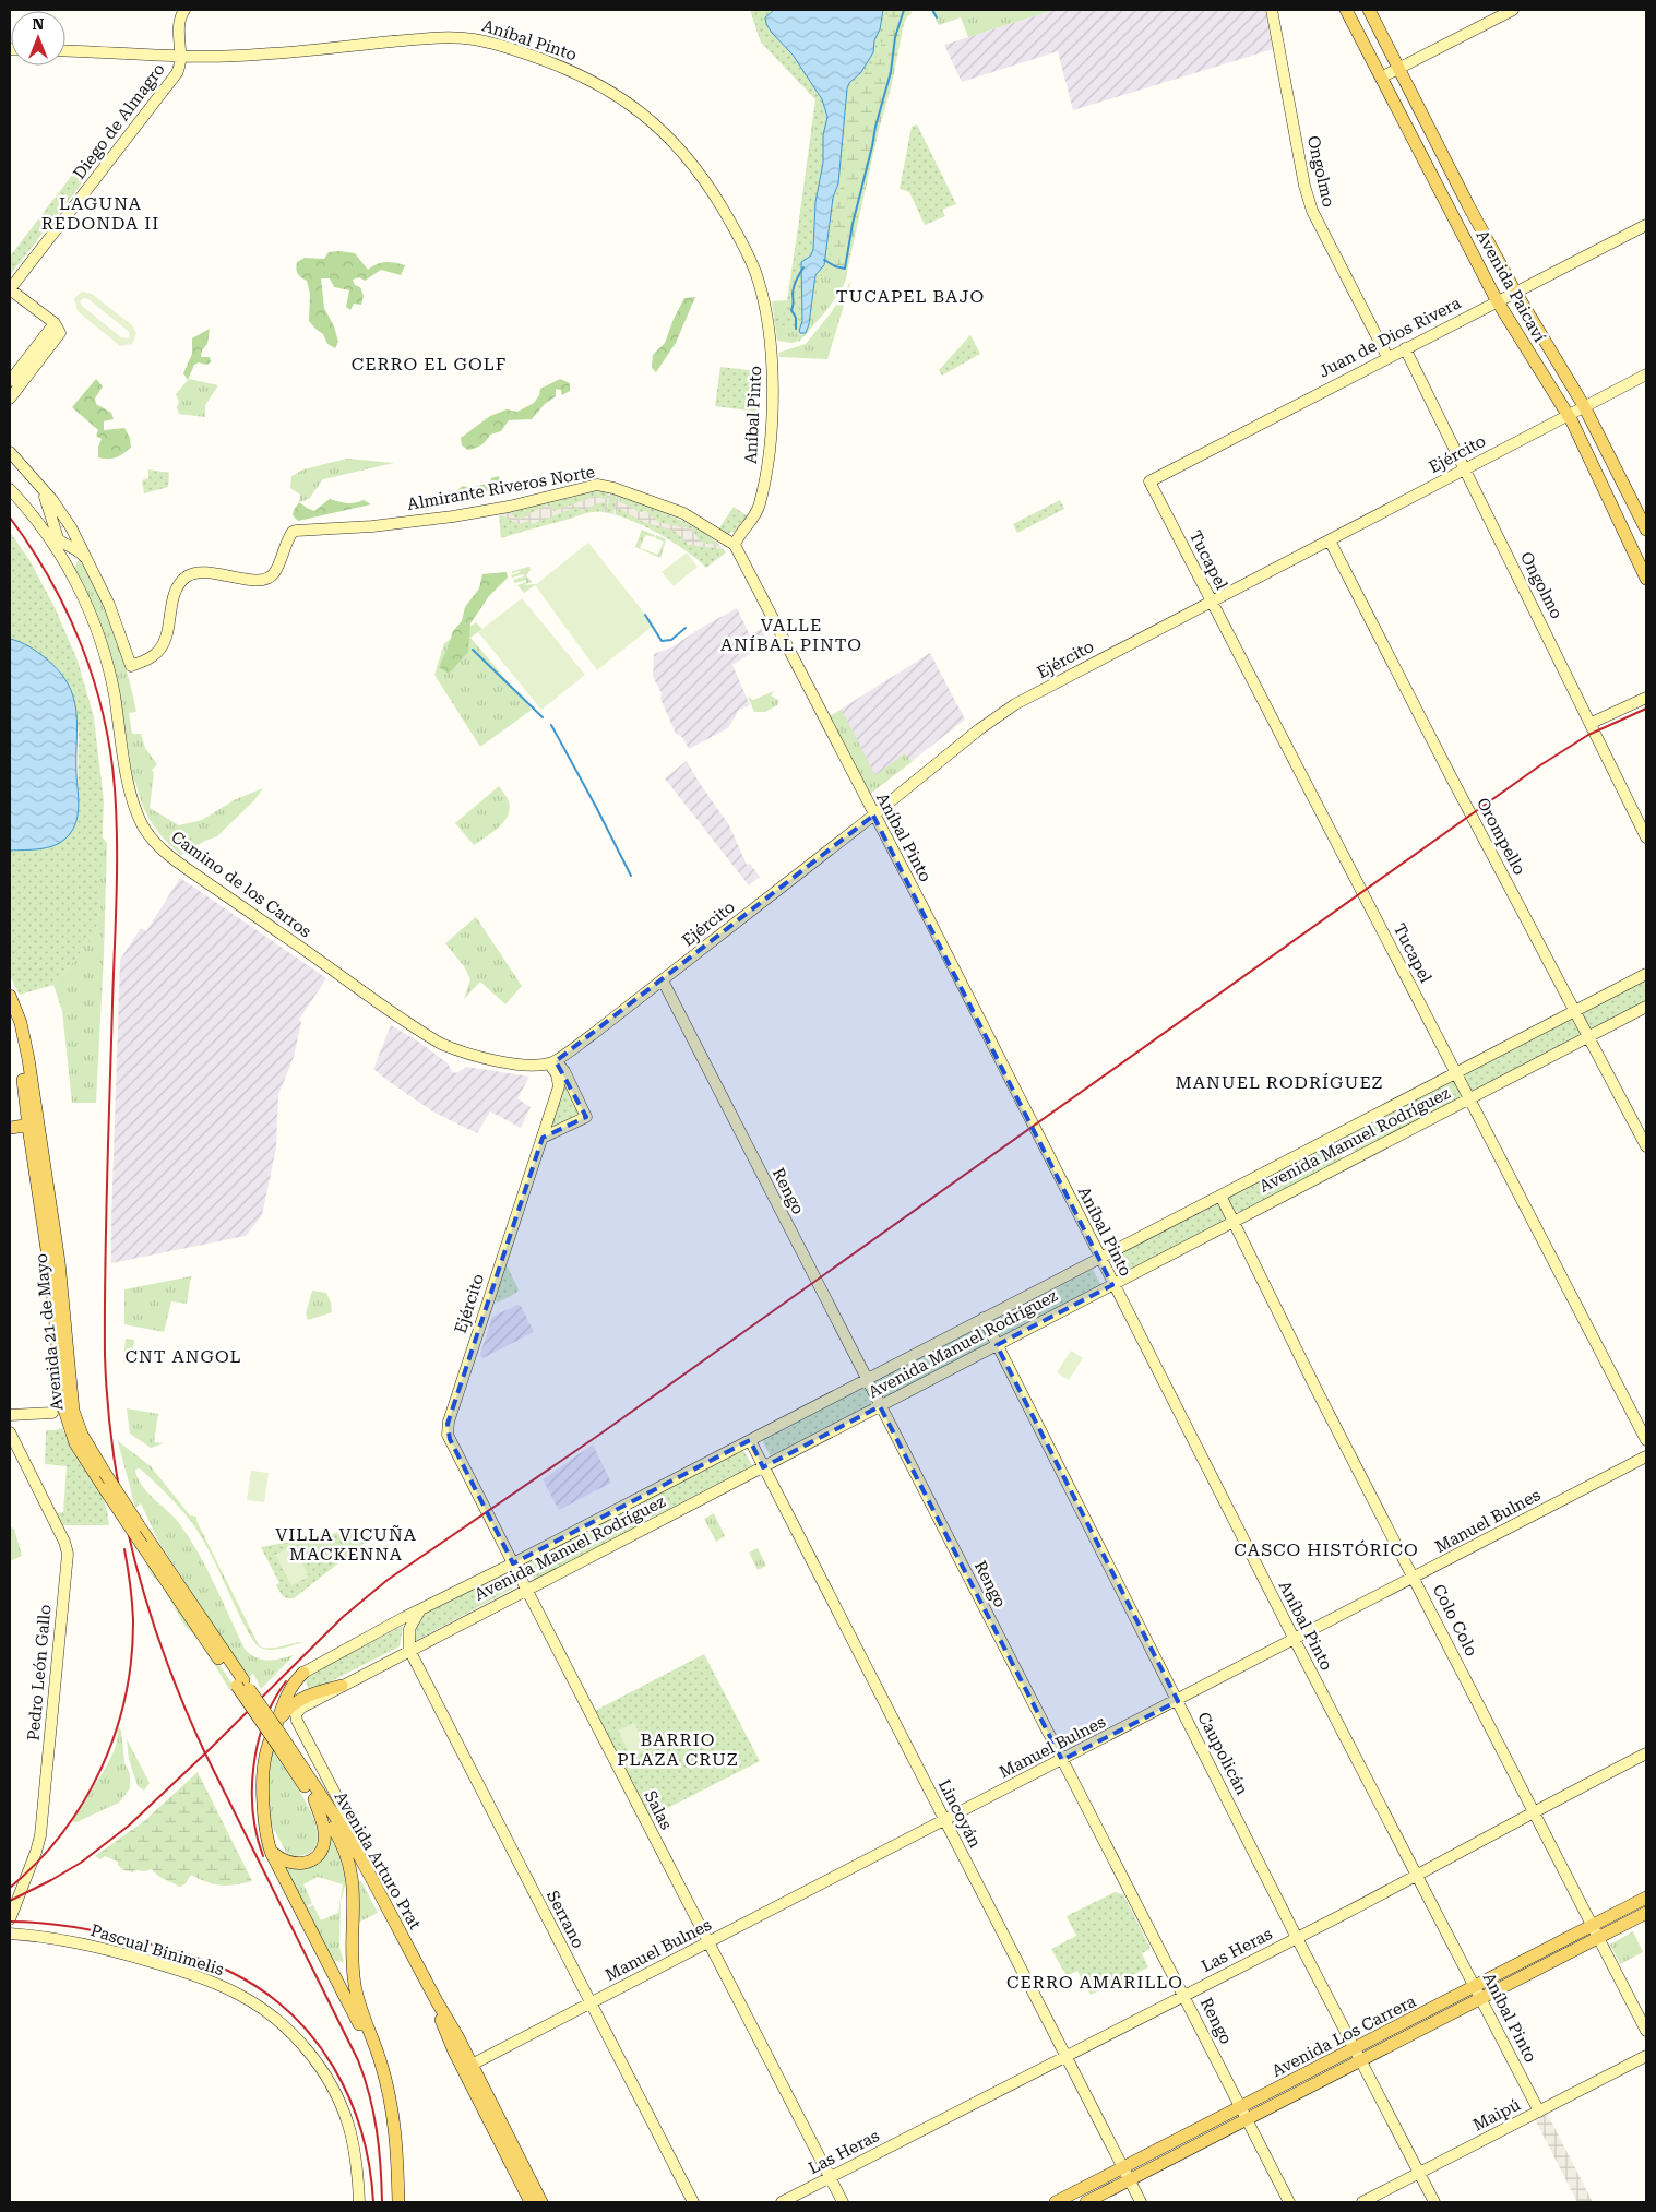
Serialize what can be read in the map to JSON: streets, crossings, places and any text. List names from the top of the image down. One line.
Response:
{"streets":{"main road":["Avenida Paicaví","Avenida 21 de Mayo","Avenida Arturo Prat","Avenida Los Carrera"],"street":["Aníbal Pinto","Diego de Almagro","Ongolmo","Juan de Dios Rivera","Ejército","Almirante Riveros Norte","Tucapel","Orompello","Camino de los Carros","Avenida Manuel Rodríguez","Rengo","Manuel Bulnes","Colo Colo","Pedro León Gallo","Caupolicán","Salas","Lincoyán","Serrano","Pascual Binimelis","Las Heras","Maipú"]},"crossings":[["Aníbal Pinto","Diego de Almagro"],["Aníbal Pinto","Ejército"],["Aníbal Pinto","Almirante Riveros Norte"],["Aníbal Pinto","Avenida Manuel Rodríguez"],["Aníbal Pinto","Manuel Bulnes"],["Aníbal Pinto","Las Heras"],["Aníbal Pinto","Avenida Los Carrera"],["Aníbal Pinto","Maipú"],["Ongolmo","Juan de Dios Rivera"],["Ongolmo","Ejército"],["Avenida Paicaví","Juan de Dios Rivera"],["Avenida Paicaví","Ejército"],["Juan de Dios Rivera","Tucapel"],["Ejército","Tucapel"],["Ejército","Orompello"],["Ejército","Camino de los Carros"],["Ejército","Rengo"],["Ejército","Salas"],["Tucapel","Avenida Manuel Rodríguez"],["Orompello","Avenida Manuel Rodríguez"],["Avenida Manuel Rodríguez","Rengo"],["Avenida Manuel Rodríguez","Colo Colo"],["Avenida Manuel Rodríguez","Caupolicán"],["Avenida Manuel Rodríguez","Salas"],["Avenida Manuel Rodríguez","Lincoyán"],["Avenida Manuel Rodríguez","Avenida Arturo Prat"],["Avenida Manuel Rodríguez","Serrano"],["Rengo","Manuel Bulnes"],["Rengo","Las Heras"],["Rengo","Avenida Los Carrera"],["Avenida 21 de Mayo","Avenida Arturo Prat"],["Manuel Bulnes","Colo Colo"],["Manuel Bulnes","Caupolicán"],["Manuel Bulnes","Salas"],["Manuel Bulnes","Lincoyán"],["Manuel Bulnes","Avenida Arturo Prat"],["Manuel Bulnes","Serrano"],["Colo Colo","Las Heras"],["Colo Colo","Avenida Los Carrera"],["Caupolicán","Las Heras"],["Caupolicán","Avenida Los Carrera"],["Caupolicán","Maipú"],["Salas","Las Heras"],["Lincoyán","Las Heras"],["Lincoyán","Avenida Los Carrera"]],"districts":["LAGUNA REDONDA II","TUCAPEL BAJO","CERRO EL GOLF","VALLE ANÍBAL PINTO","MANUEL RODRÍGUEZ","CNT ANGOL","VILLA VICUÑA MACKENNA","CASCO HISTÓRICO","BARRIO PLAZA CRUZ","CERRO AMARILLO"],"north":"top"}
